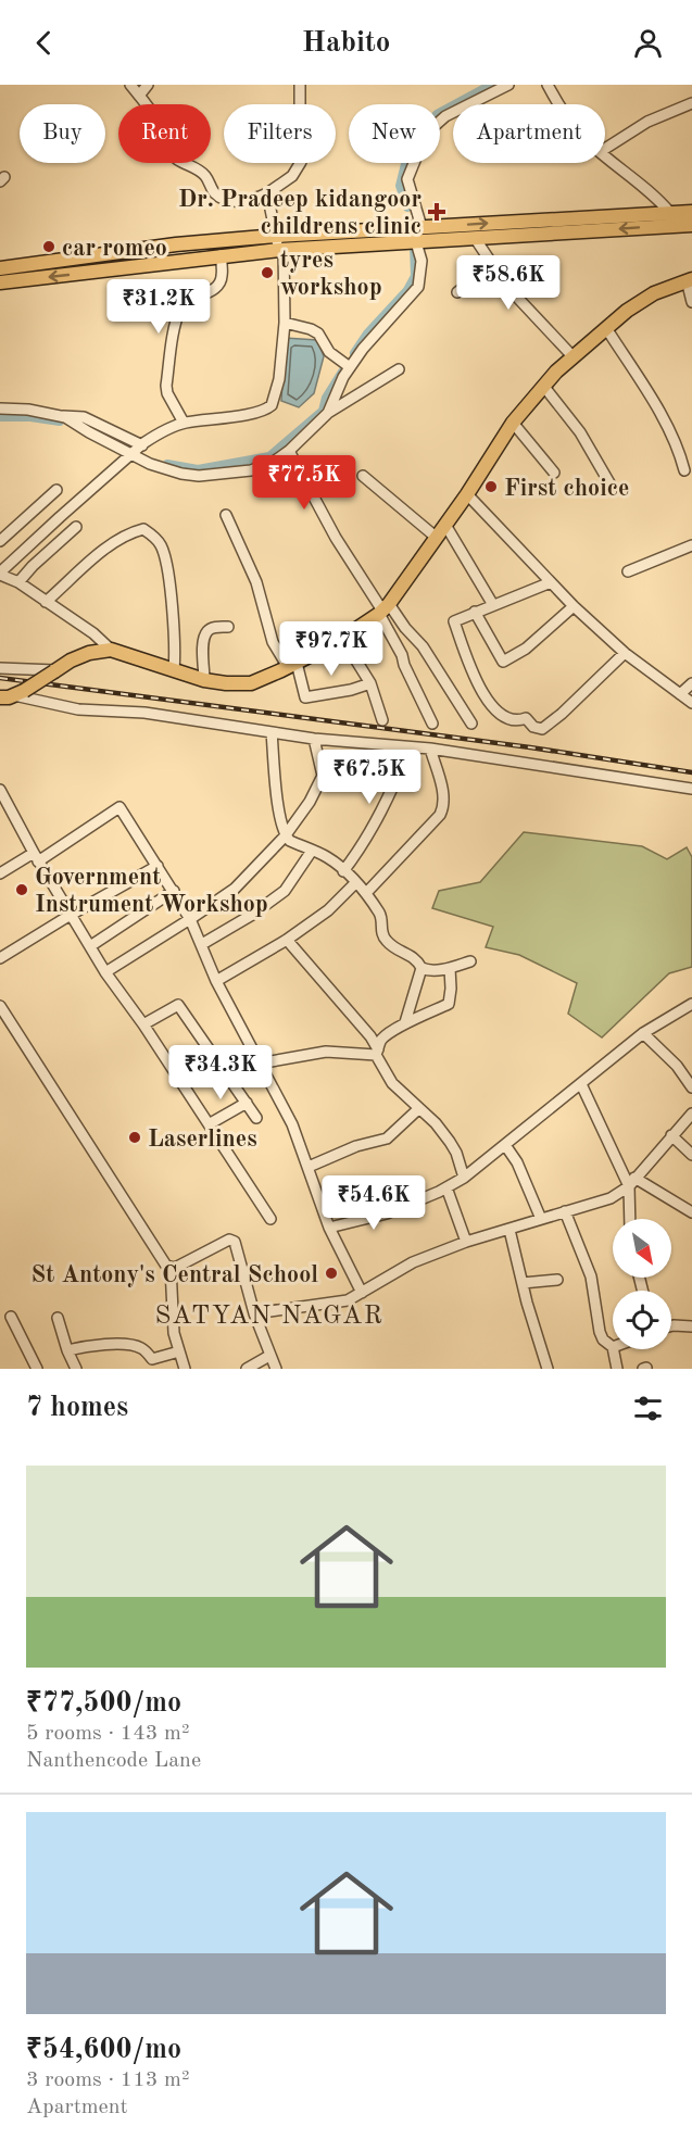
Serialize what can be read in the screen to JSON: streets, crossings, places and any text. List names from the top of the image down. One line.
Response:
{"districts":["SATYAN NAGAR"],"places":{"health":["Dr. Pradeep kidangoor childrens clinic"],"other":["car romeo","tyres workshop","First choice","Government Instrument Workshop","Laserlines","St Antony's Central School"]},"north":"bottom right","page":{"header":"Habito","chip":["Buy","Rent","Filters","New","Apartment"],"price":["₹58.6K","₹31.2K","₹77.5K","₹97.7K","₹67.5K","₹34.3K","₹54.6K"],"heading":"7 homes","list":[{"name":"₹77,500/mo","note":"5 rooms · 143 m² · Nanthencode Lane"},{"name":"₹54,600/mo","note":"3 rooms · 113 m² · Apartment"}]}}
